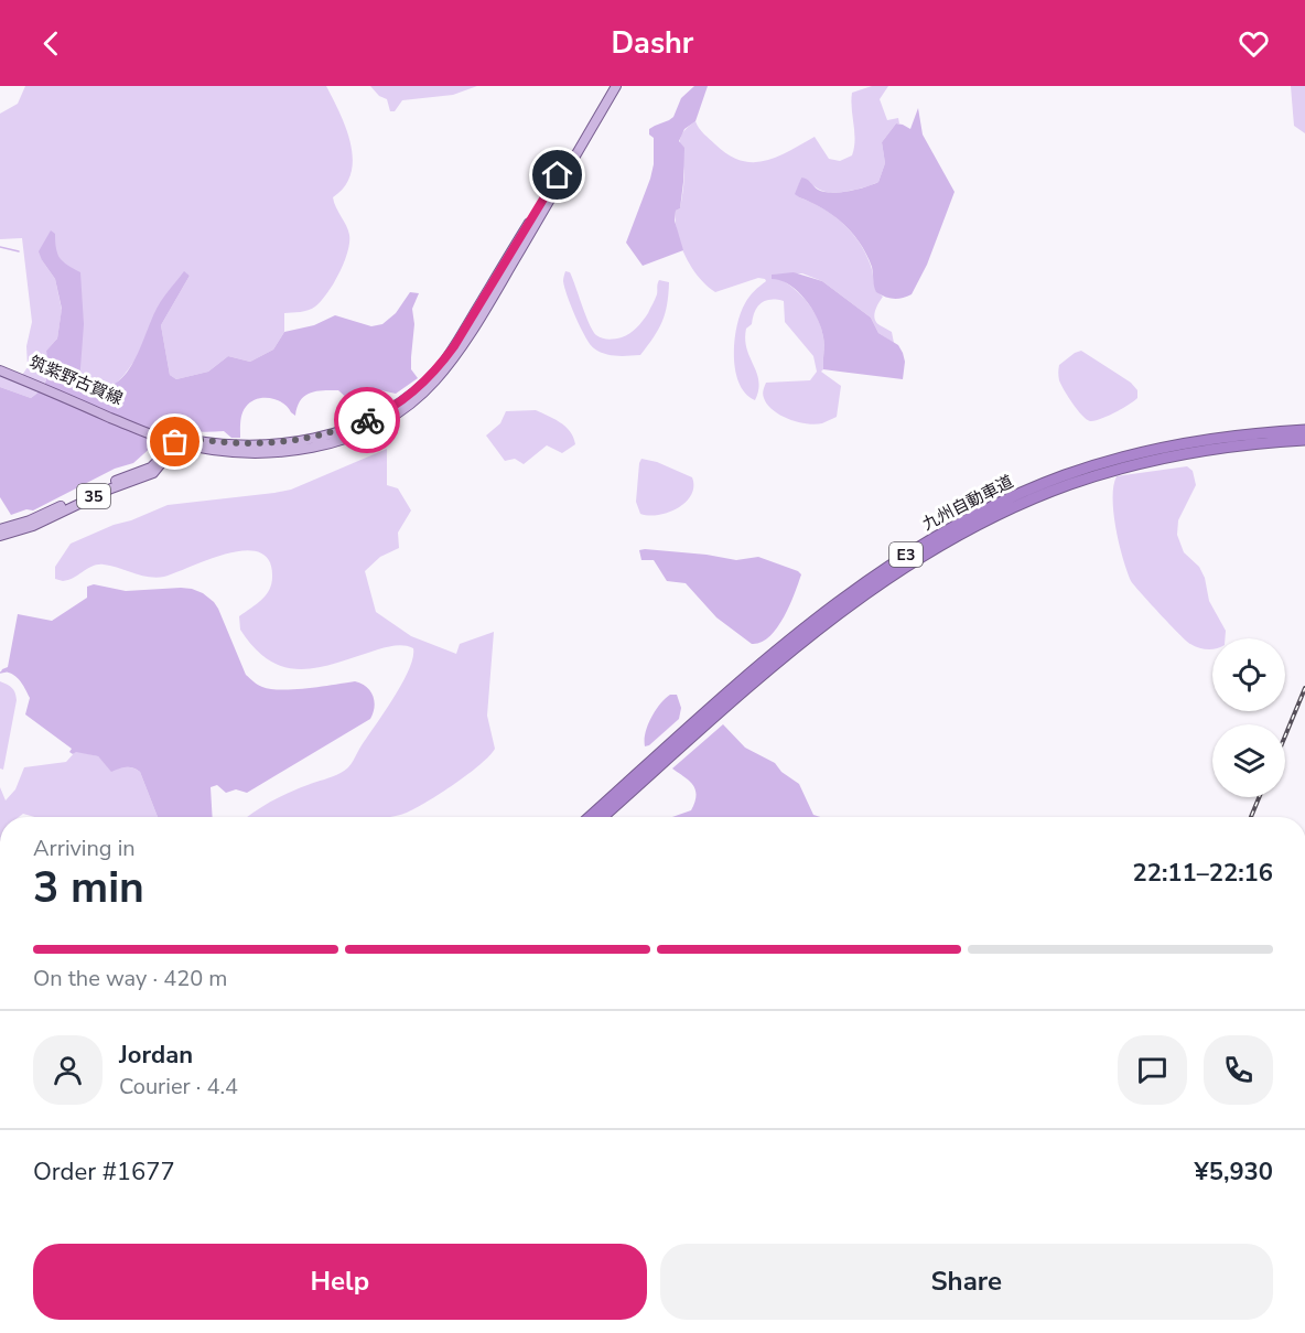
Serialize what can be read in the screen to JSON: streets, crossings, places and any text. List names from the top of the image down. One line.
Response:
{"streets":{"highway":["九州自動車道","E3"],"main road":["筑紫野古賀線","35"]},"crossings":[["筑紫野古賀線","35"]],"page":{"header":"Dashr","heading":["3 min","Arriving in","22:11–22:16"],"panel":["Jordan","Courier · 4.4","Order #1677","¥5,930"],"bar":"On the way · 420 m","buttons":["Help","Share"]}}
